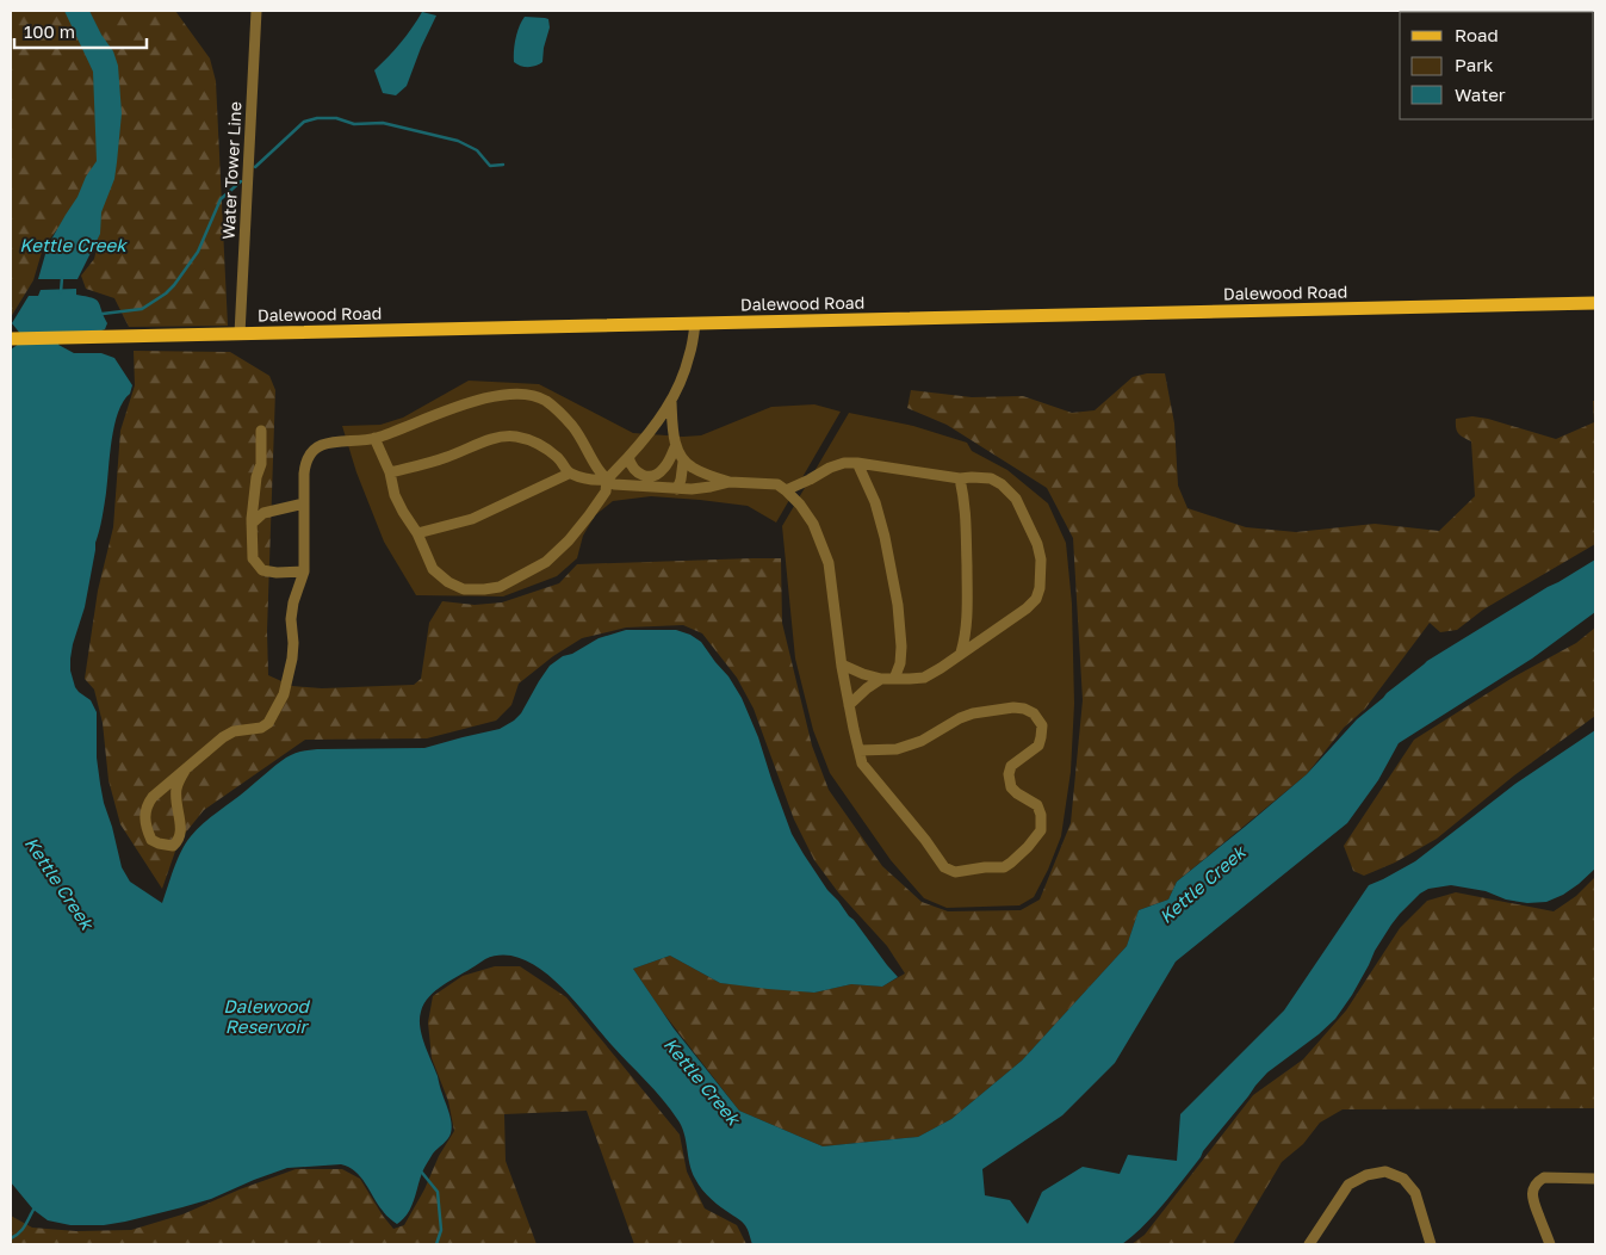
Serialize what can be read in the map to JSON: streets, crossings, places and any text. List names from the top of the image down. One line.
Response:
{"streets":{"main road":["Dalewood Road"],"street":["Water Tower Line"]},"crossings":[["Water Tower Line","Dalewood Road"]],"water":["Kettle Creek","Dalewood Reservoir"],"legend":["Road","Park","Water"],"scale_bar":"100 m"}
